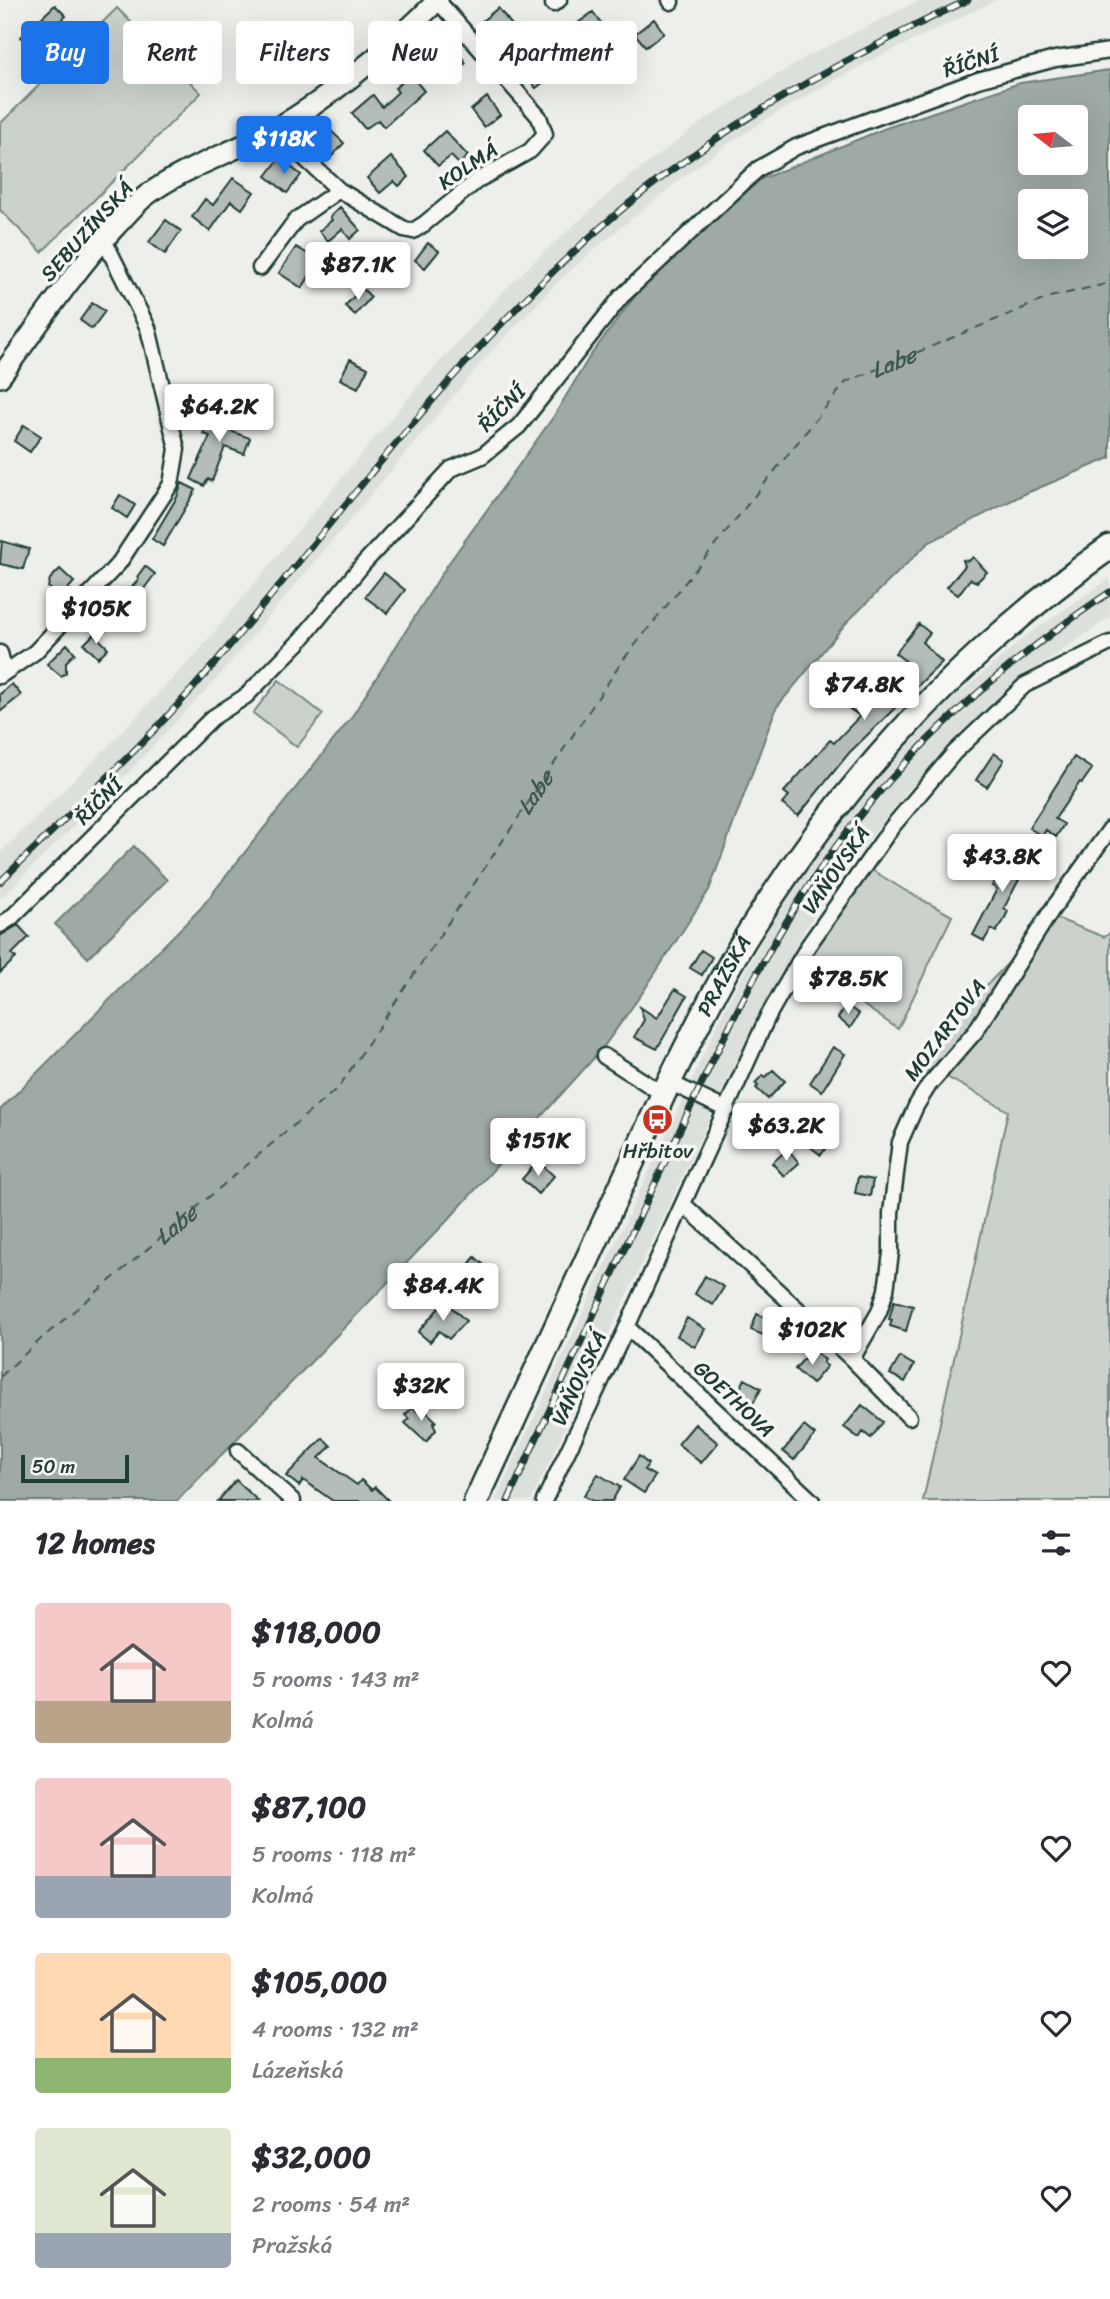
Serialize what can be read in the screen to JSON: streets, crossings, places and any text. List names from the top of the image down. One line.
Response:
{"streets":{"main road":["SEBUZÍNSKÁ","PRAŽSKÁ"],"street":["ŘÍČNÍ","KOLMÁ","VAŇOVSKÁ","MOZARTOVA","GOETHOVA"]},"crossings":[["KOLMÁ","SEBUZÍNSKÁ"],["VAŇOVSKÁ","GOETHOVA"]],"water":["Labe"],"places":{"bus stop":["Hřbitov"]},"scale_bar":"50 m","north":"left","page":{"chip":["Buy","Rent","Filters","New","Apartment"],"price":["$118K","$87.1K","$64.2K","$105K","$74.8K","$43.8K","$78.5K","$63.2K","$151K","$84.4K","$102K","$32K"],"scale":"50 m","heading":"12 homes","list":[{"name":"$118,000","note":"5 rooms · 143 m² · Kolmá"},{"name":"$87,100","note":"5 rooms · 118 m² · Kolmá"},{"name":"$105,000","note":"4 rooms · 132 m² · Lázeňská"},{"name":"$32,000","note":"2 rooms · 54 m² · Pražská"}]}}
